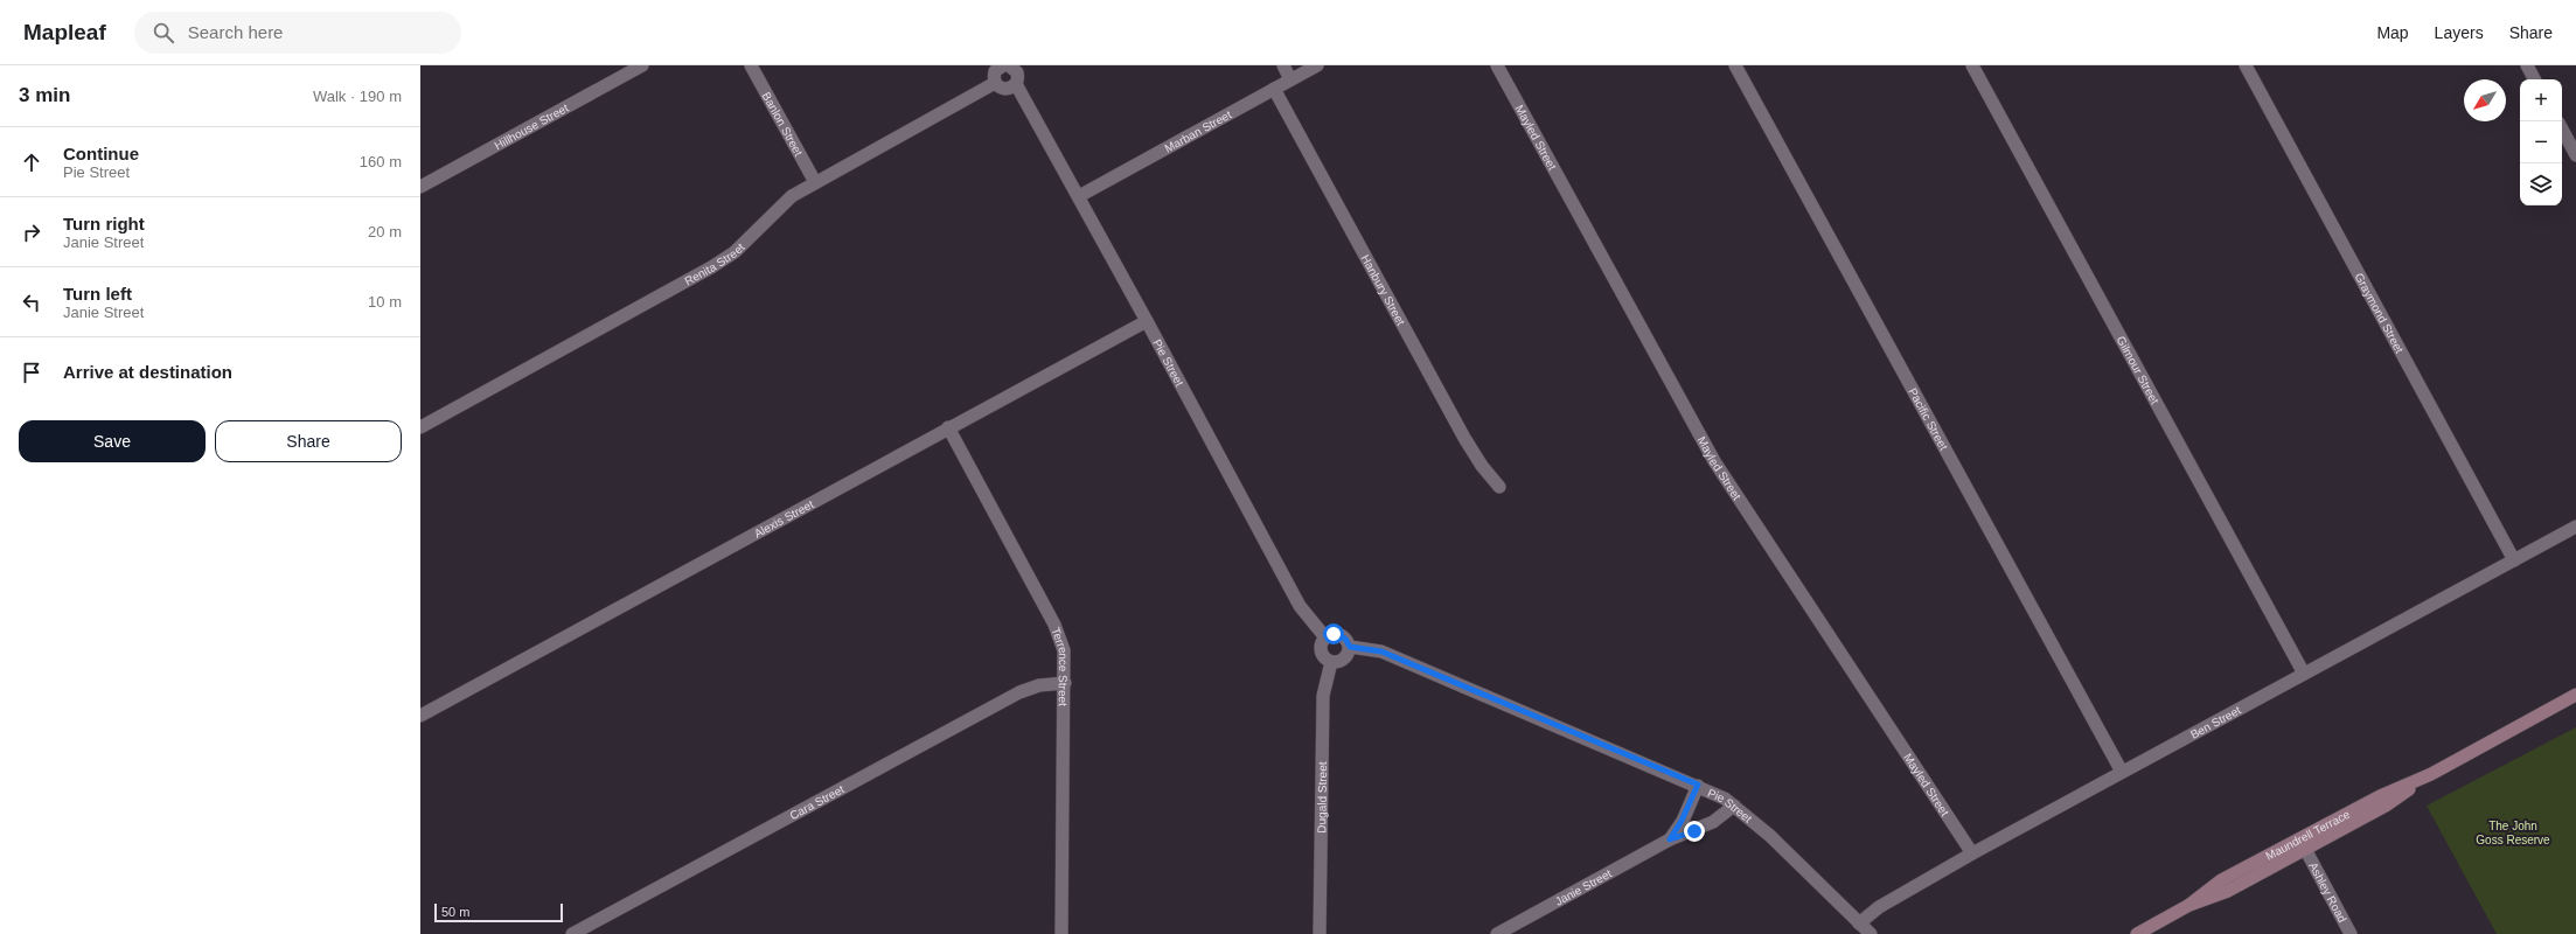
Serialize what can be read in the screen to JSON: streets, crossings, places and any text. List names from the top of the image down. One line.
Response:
{"streets":{"main road":["Maundrell Terrace"],"street":["Banlon Street","Hillhouse Street","Marban Street","Mayled Street","Renita Street","Hanbury Street","Graymond Street","Pie Street","Gilmour Street","Pacific Street","Alexis Street","Terrence Street","Ben Street","Dugald Street","Cara Street","Janie Street","Ashley Road"]},"crossings":[["Banlon Street","Renita Street"],["Marban Street","Hanbury Street"],["Marban Street","Pie Street"],["Mayled Street","Ben Street"],["Graymond Street","Ben Street"],["Pie Street","Alexis Street"],["Pie Street","Ben Street"],["Pie Street","Dugald Street"],["Pie Street","Janie Street"],["Gilmour Street","Ben Street"],["Pacific Street","Ben Street"],["Alexis Street","Terrence Street"],["Terrence Street","Cara Street"],["Maundrell Terrace","Ashley Road"]],"parks":["The John Goss Reserve"],"scale_bar":"50 m","north":"bottom left","page":{"header":"Mapleaf","search":"Search here","nav":["Map","Layers","Share"],"heading":["3 min","Walk · 190 m"],"map_buttons":["+","−"],"list":[["Continue","Pie Street","160 m"],["Turn right","Janie Street","20 m"],["Turn left","Janie Street","10 m"],"Arrive at destination"],"buttons":["Save","Share"],"scale":"50 m"}}
